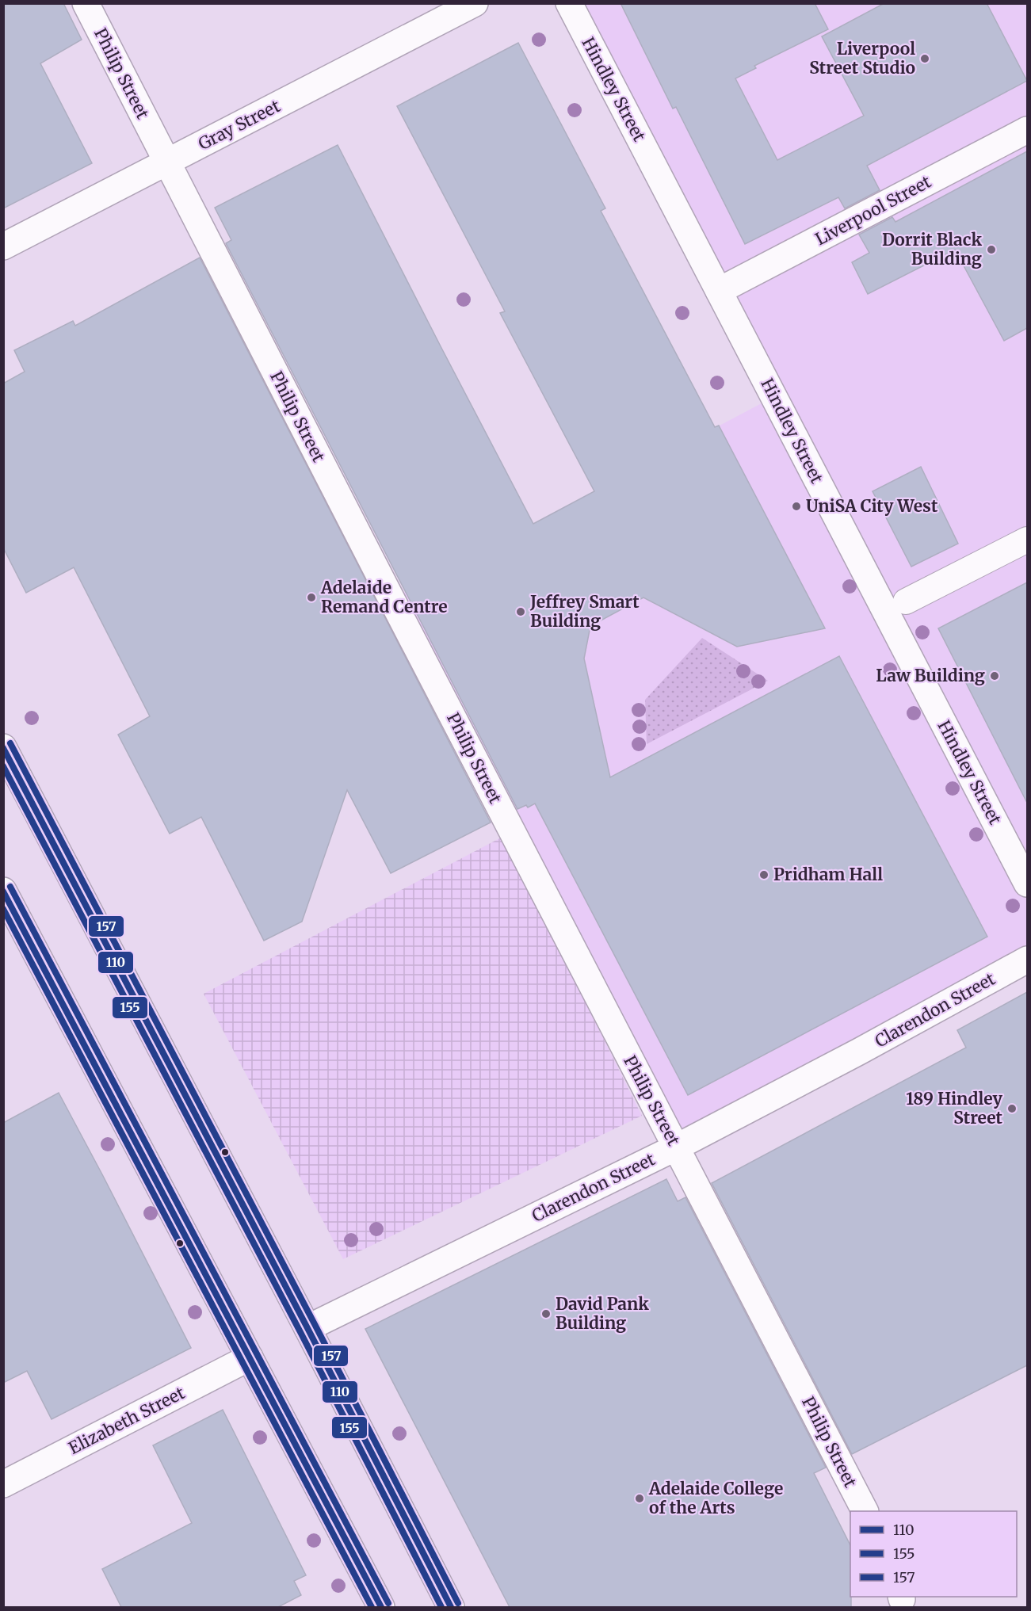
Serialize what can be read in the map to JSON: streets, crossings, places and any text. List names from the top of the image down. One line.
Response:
{"streets":{"street":["Philip Street","Hindley Street","Gray Street","Liverpool Street","Clarendon Street","Elizabeth Street"]},"crossings":[["Philip Street","Gray Street"],["Philip Street","Clarendon Street"],["Hindley Street","Liverpool Street"]],"places":["Liverpool Street Studio","Dorrit Black Building","UniSA City West","Adelaide Remand Centre","Jeffrey Smart Building","Law Building","Pridham Hall","189 Hindley Street","David Pank Building","Adelaide College of the Arts"],"lines":["transit line 157","transit line 110","transit line 155"],"legend":["110","155","157"]}
